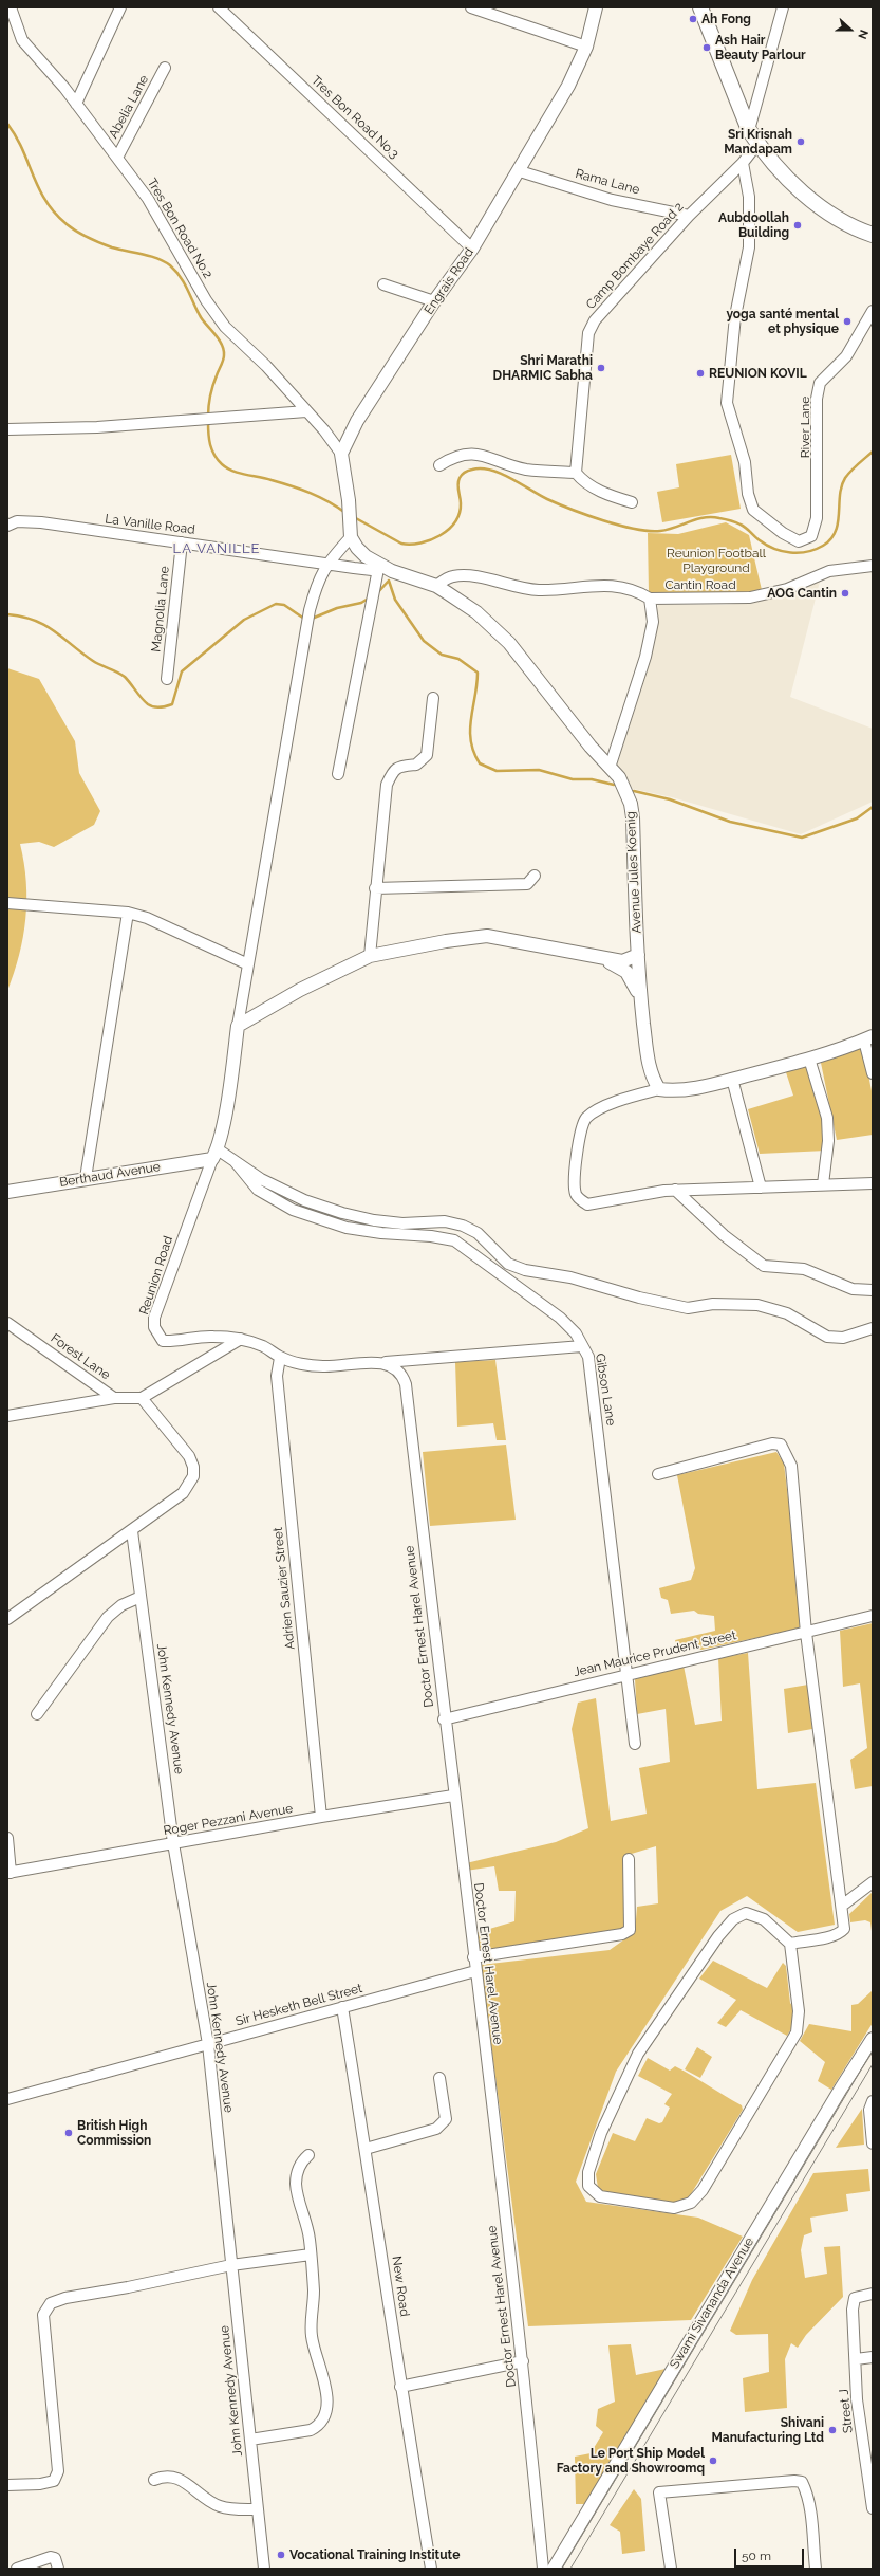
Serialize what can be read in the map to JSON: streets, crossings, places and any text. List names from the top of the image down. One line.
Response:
{"streets":{"street":["Abelia Lane","Tres Bon Road No.3","Rama Lane","Tres Bon Road No.2","Camp Bombaye Road 2","Engrais Road","River Lane","La Vanille Road","Cantin Road","Magnolia Lane","Avenue Jules Koenig","Berthaud Avenue","Reunion Road","Forest Lane","Gibson Lane","Adrien Sauzier Street","Doctor Ernest Harel Avenue","Jean Maurice Prudent Street","John Kennedy Avenue","Roger Pezzani Avenue","Sir Hesketh Bell Street","New Road","Swami Sivananda Avenue","Street J"]},"crossings":[["Abelia Lane","Tres Bon Road No.2"],["Tres Bon Road No.3","Engrais Road"],["Rama Lane","Camp Bombaye Road 2"],["Rama Lane","Engrais Road"],["Tres Bon Road No.2","Engrais Road"],["Camp Bombaye Road 2","River Lane"],["La Vanille Road","Magnolia Lane"],["La Vanille Road","Avenue Jules Koenig"],["Berthaud Avenue","Reunion Road"],["Reunion Road","Gibson Lane"],["Reunion Road","Adrien Sauzier Street"],["Reunion Road","Doctor Ernest Harel Avenue"],["Gibson Lane","Jean Maurice Prudent Street"],["Adrien Sauzier Street","Roger Pezzani Avenue"],["Doctor Ernest Harel Avenue","Jean Maurice Prudent Street"],["Doctor Ernest Harel Avenue","Roger Pezzani Avenue"],["Doctor Ernest Harel Avenue","Sir Hesketh Bell Street"],["John Kennedy Avenue","Roger Pezzani Avenue"],["John Kennedy Avenue","Sir Hesketh Bell Street"],["Sir Hesketh Bell Street","New Road"]],"districts":["LA VANILLE"],"parks":["Reunion Football Playground"],"places":["Ah Fong","Ash Hair Beauty Parlour","Sri Krisnah Mandapam","Aubdoollah Building","yoga santé mental et physique","Shri Marathi DHARMIC Sabha","REUNION KOVIL","AOG Cantin","British High Commission","Shivani Manufacturing Ltd","Le Port Ship Model Factory and Showroomq","Vocational Training Institute"],"scale_bar":"50 m","north":"right"}
